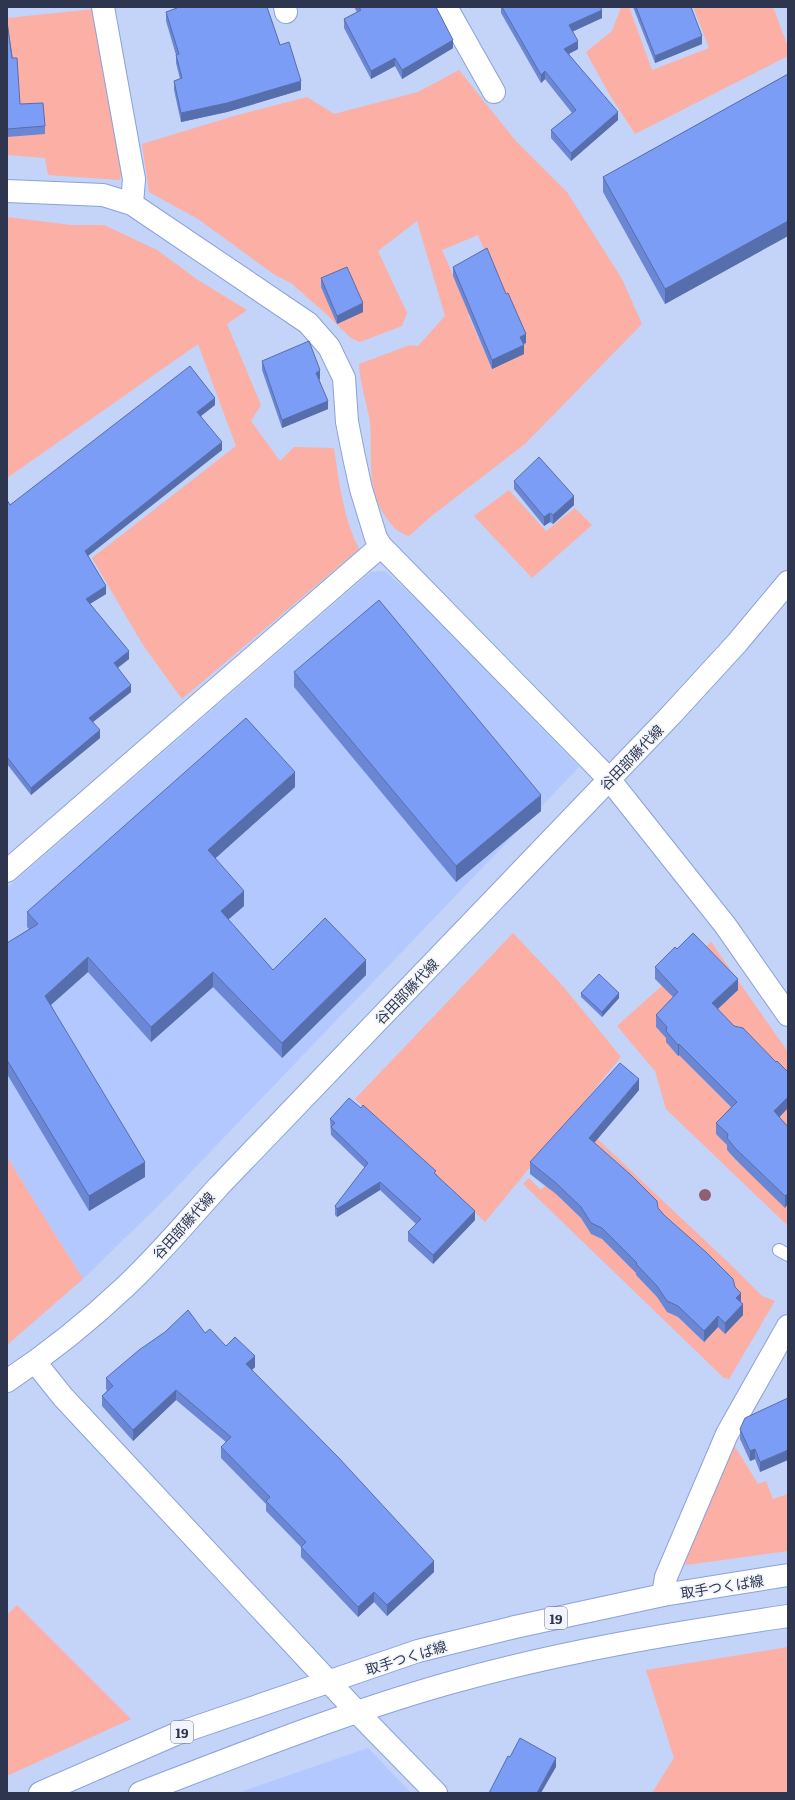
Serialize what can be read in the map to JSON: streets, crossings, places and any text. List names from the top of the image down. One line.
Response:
{"streets":{"street":["谷田部藤代線","取手つくば線","19"]}}
